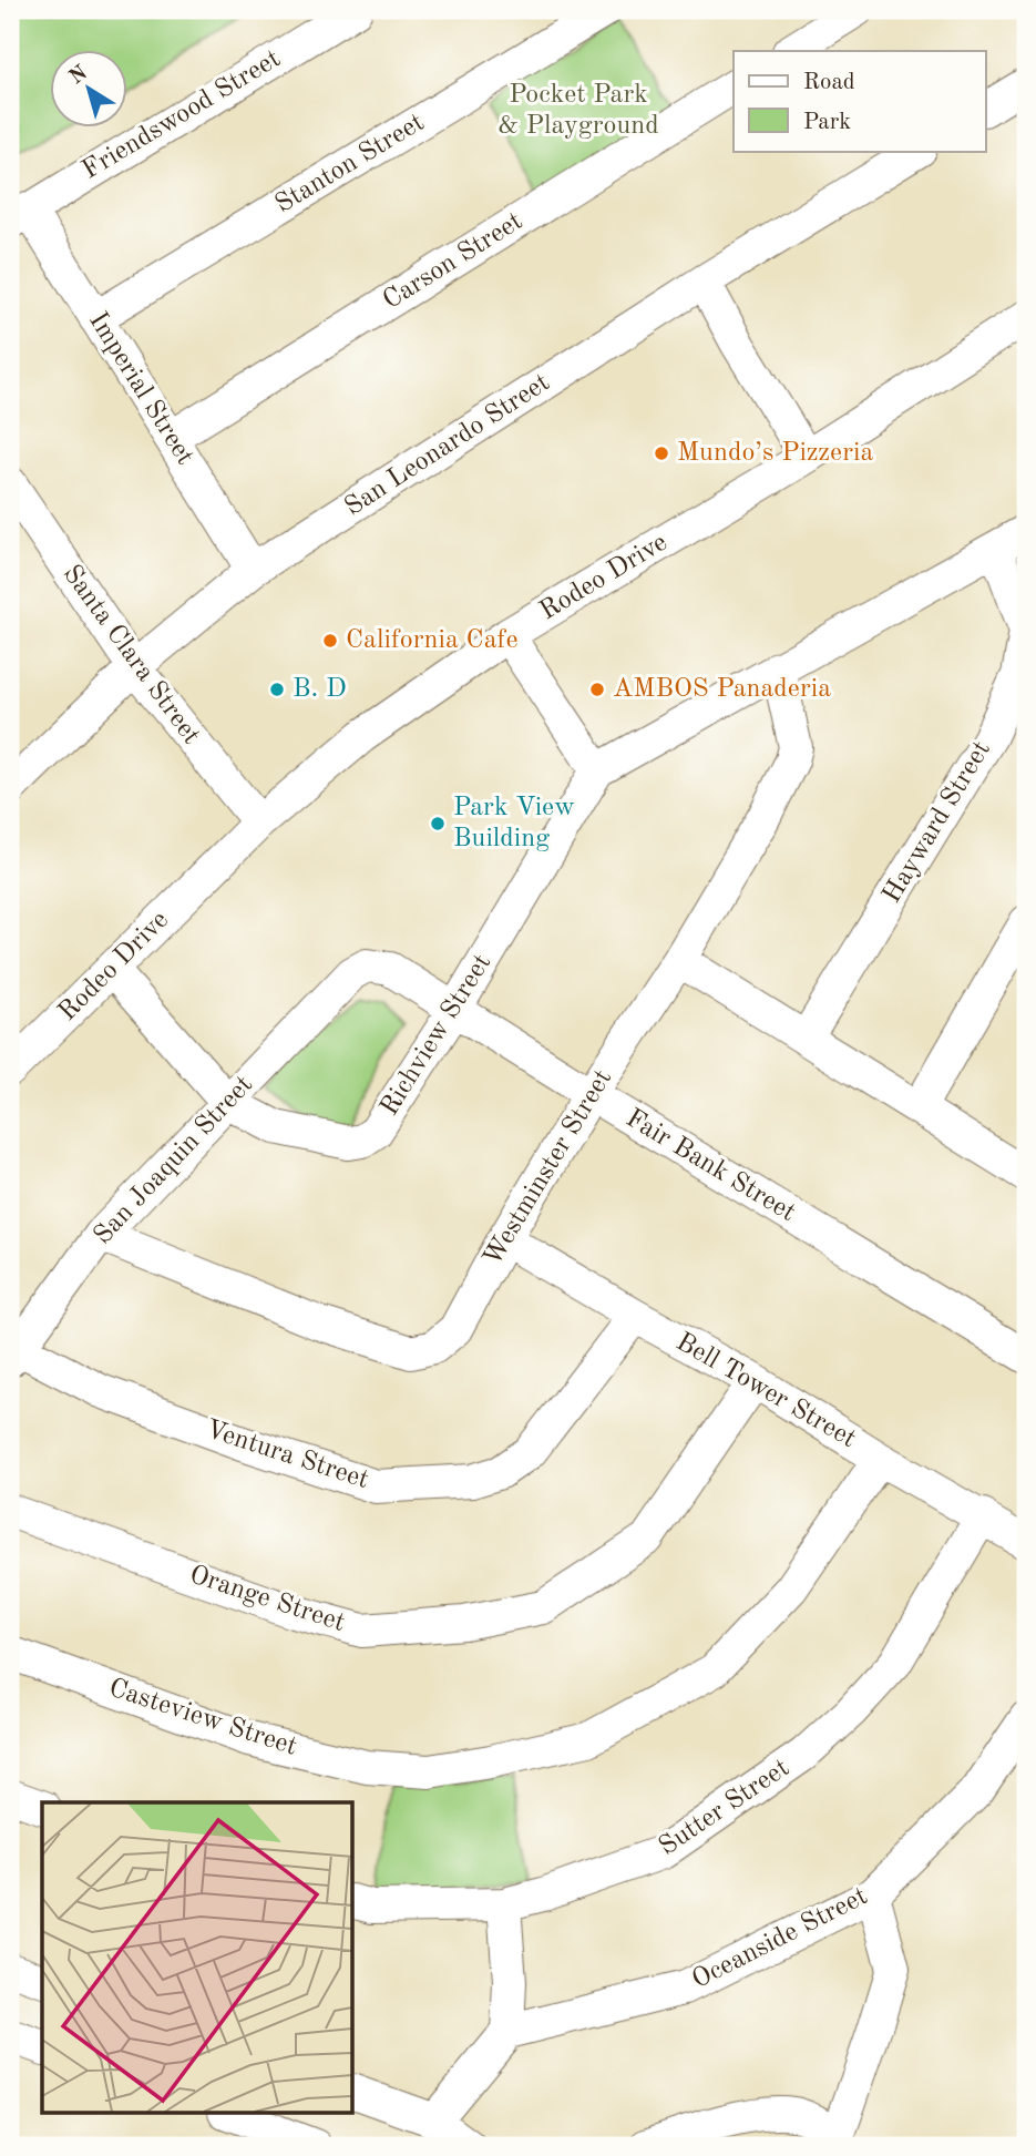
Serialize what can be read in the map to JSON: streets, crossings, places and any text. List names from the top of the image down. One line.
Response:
{"streets":{"street":["Friendswood Street","Stanton Street","Carson Street","Imperial Street","San Leonardo Street","Rodeo Drive","Santa Clara Street","Hayward Street","Richview Street","San Joaquin Street","Fair Bank Street","Westminster Street","Bell Tower Street","Ventura Street","Orange Street","Casteview Street","Sutter Street","Oceanside Street"]},"crossings":[["Friendswood Street","Imperial Street"],["Stanton Street","Imperial Street"],["Carson Street","Imperial Street"],["Imperial Street","San Leonardo Street"],["San Leonardo Street","Santa Clara Street"],["Rodeo Drive","Santa Clara Street"],["Rodeo Drive","Richview Street"],["Richview Street","San Joaquin Street"],["Richview Street","Fair Bank Street"],["San Joaquin Street","Fair Bank Street"],["San Joaquin Street","Westminster Street"],["San Joaquin Street","Ventura Street"],["Fair Bank Street","Westminster Street"],["Westminster Street","Bell Tower Street"],["Bell Tower Street","Ventura Street"],["Bell Tower Street","Orange Street"],["Bell Tower Street","Casteview Street"],["Bell Tower Street","Sutter Street"]],"parks":["Pocket Park & Playground"],"places":["Mundo’s Pizzeria","California Cafe","B. D","AMBOS Panaderia","Park View Building"],"legend":["Road","Park"],"north":"top left"}
